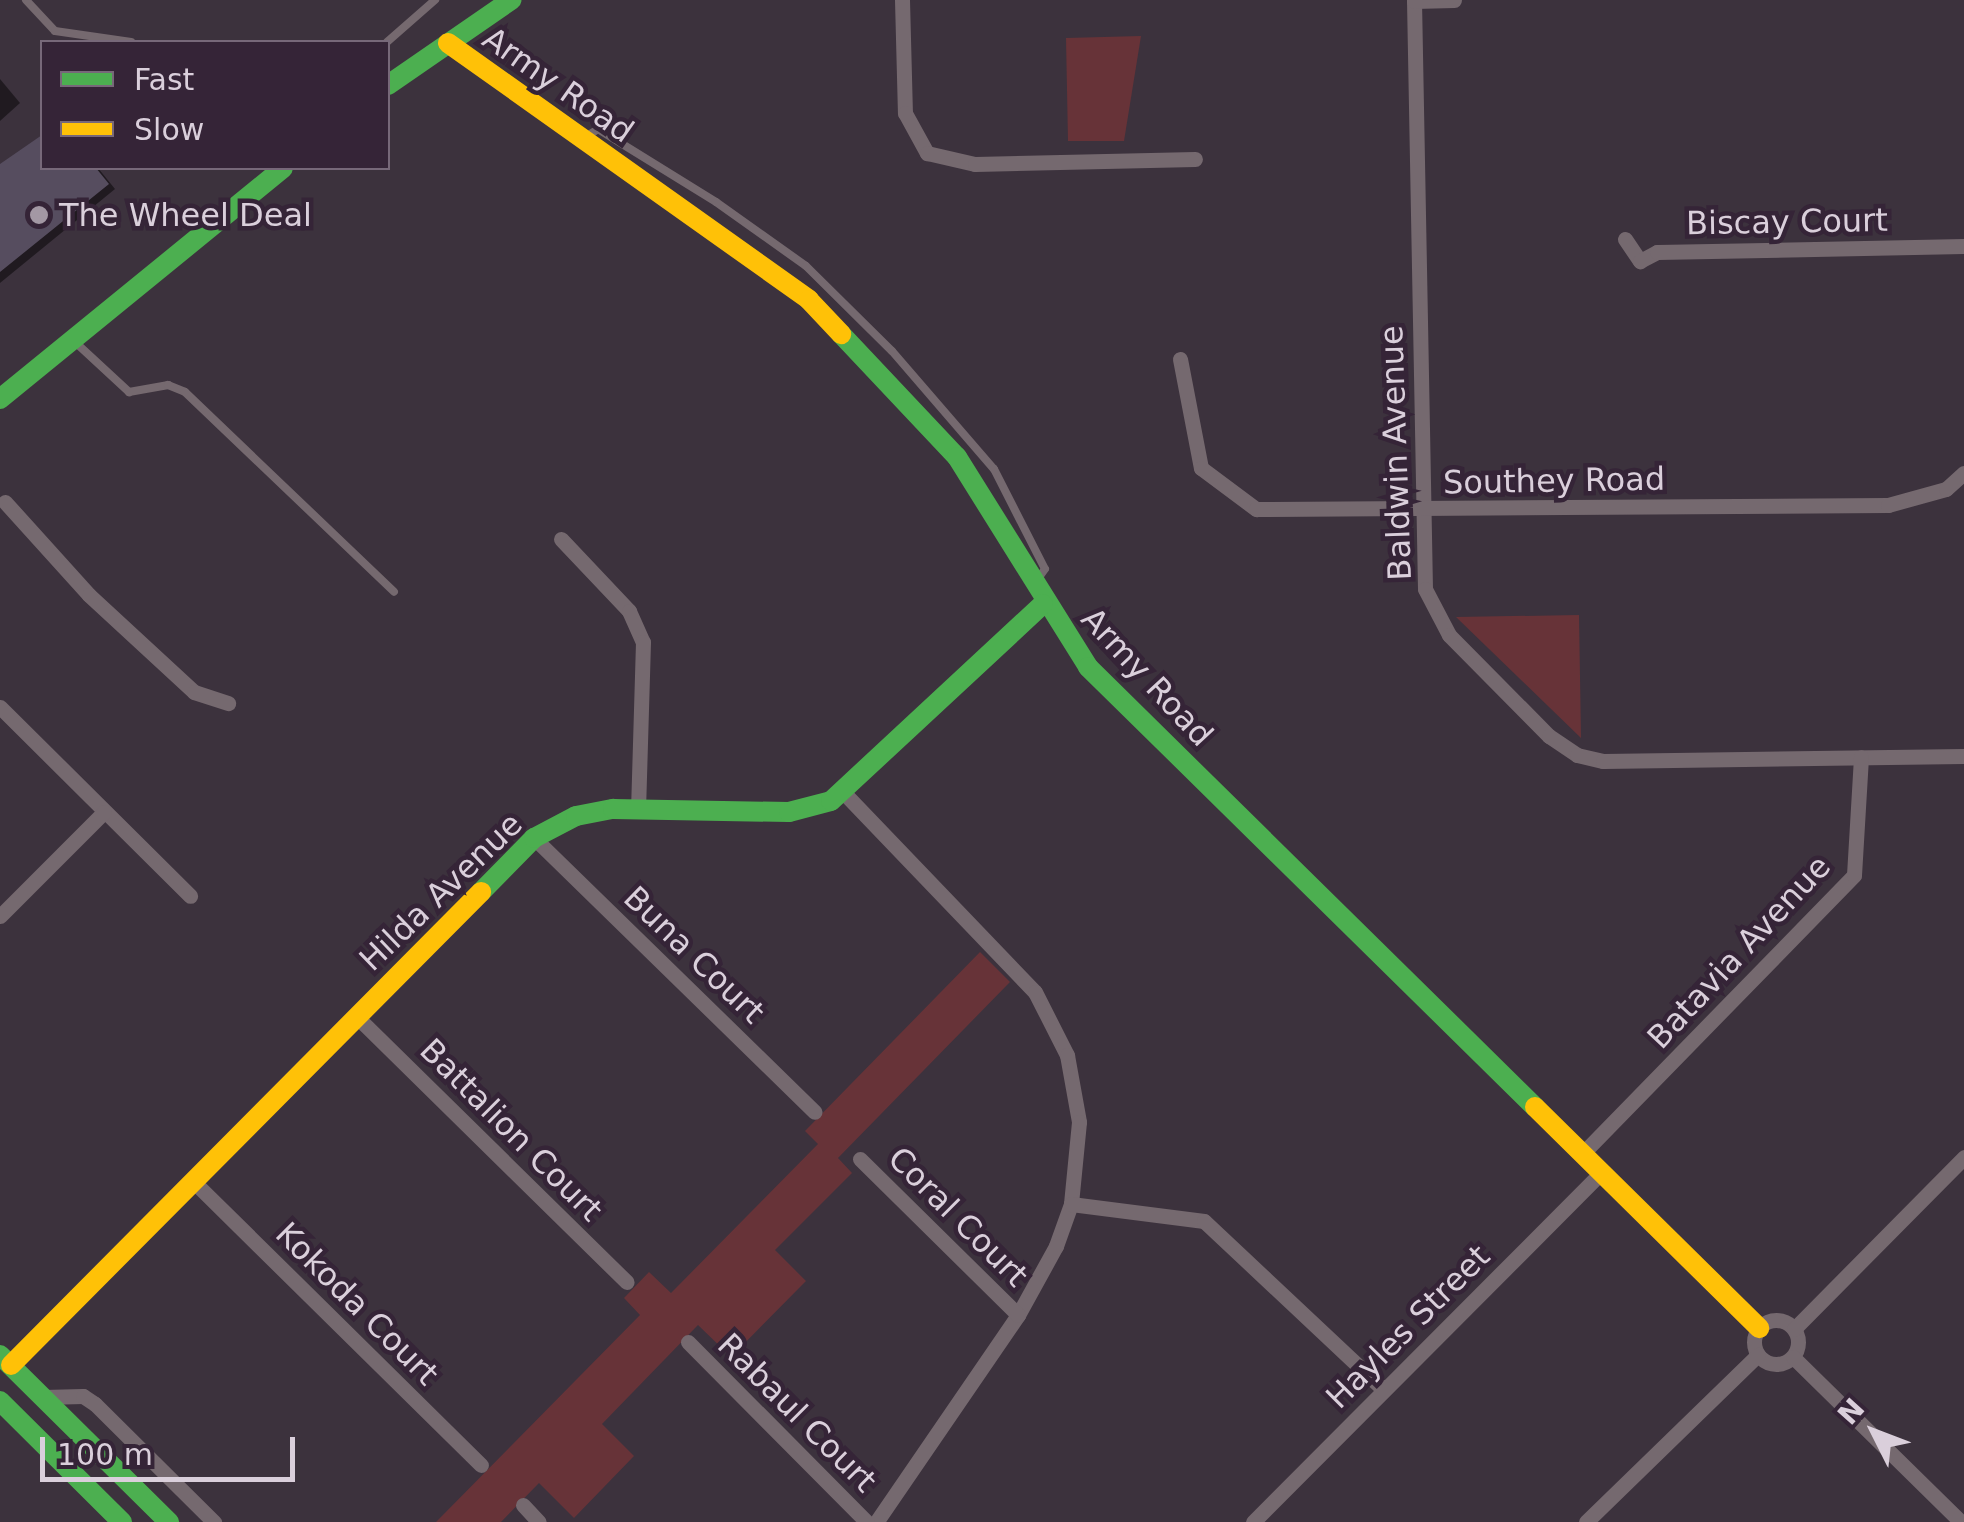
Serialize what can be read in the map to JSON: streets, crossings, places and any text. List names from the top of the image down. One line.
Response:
{"streets":{"street":["Army Road","Biscay Court","Baldwin Avenue","Southey Road","Hilda Avenue","Batavia Avenue","Buna Court","Battalion Court","Coral Court","Kokoda Court","Hayles Street","Rabaul Court"]},"crossings":[["Army Road","Hilda Avenue"],["Army Road","Batavia Avenue"],["Army Road","Hayles Street"],["Baldwin Avenue","Southey Road"],["Baldwin Avenue","Batavia Avenue"],["Hilda Avenue","Buna Court"],["Hilda Avenue","Battalion Court"],["Hilda Avenue","Kokoda Court"]],"places":["The Wheel Deal"],"legend":["Fast","Slow"],"scale_bar":"100 m","north":"top left"}
